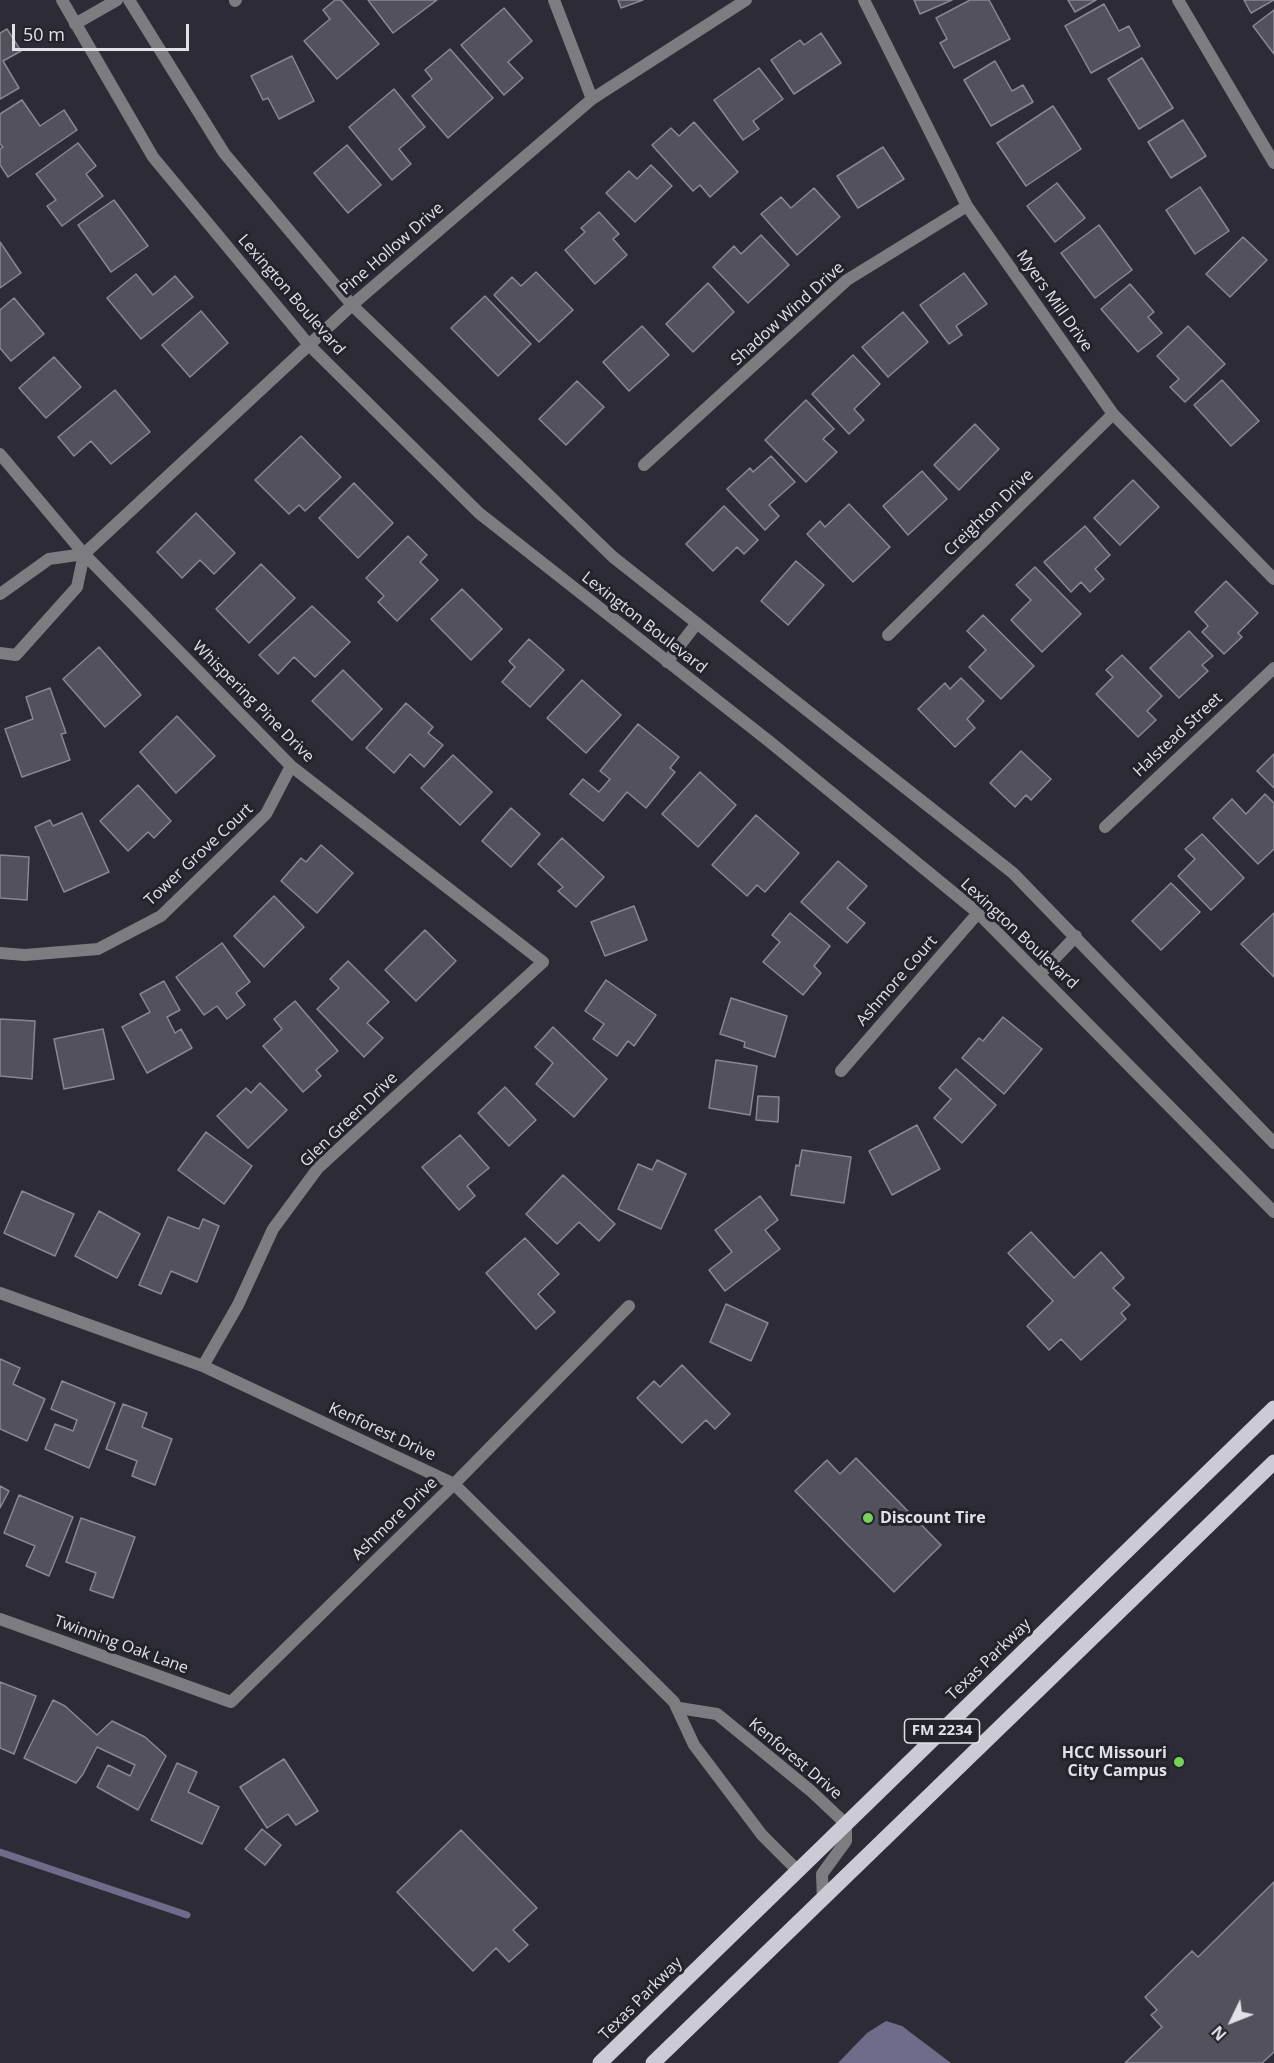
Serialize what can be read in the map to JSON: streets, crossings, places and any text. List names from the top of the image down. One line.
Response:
{"streets":{"main road":["Texas Parkway","FM 2234"],"street":["Pine Hollow Drive","Lexington Boulevard","Myers Mill Drive","Shadow Wind Drive","Creighton Drive","Whispering Pine Drive","Halstead Street","Tower Grove Court","Ashmore Court","Glen Green Drive","Kenforest Drive","Ashmore Drive","Twinning Oak Lane"]},"crossings":[["Pine Hollow Drive","Lexington Boulevard"],["Pine Hollow Drive","Whispering Pine Drive"],["Lexington Boulevard","Ashmore Court"],["Myers Mill Drive","Shadow Wind Drive"],["Myers Mill Drive","Creighton Drive"],["Whispering Pine Drive","Tower Grove Court"],["Whispering Pine Drive","Glen Green Drive"],["Glen Green Drive","Kenforest Drive"],["Kenforest Drive","Ashmore Drive"],["Kenforest Drive","Texas Parkway"],["Kenforest Drive","FM 2234"],["Ashmore Drive","Twinning Oak Lane"]],"places":["Discount Tire","HCC Missouri City Campus"],"scale_bar":"50 m","north":"bottom left"}
